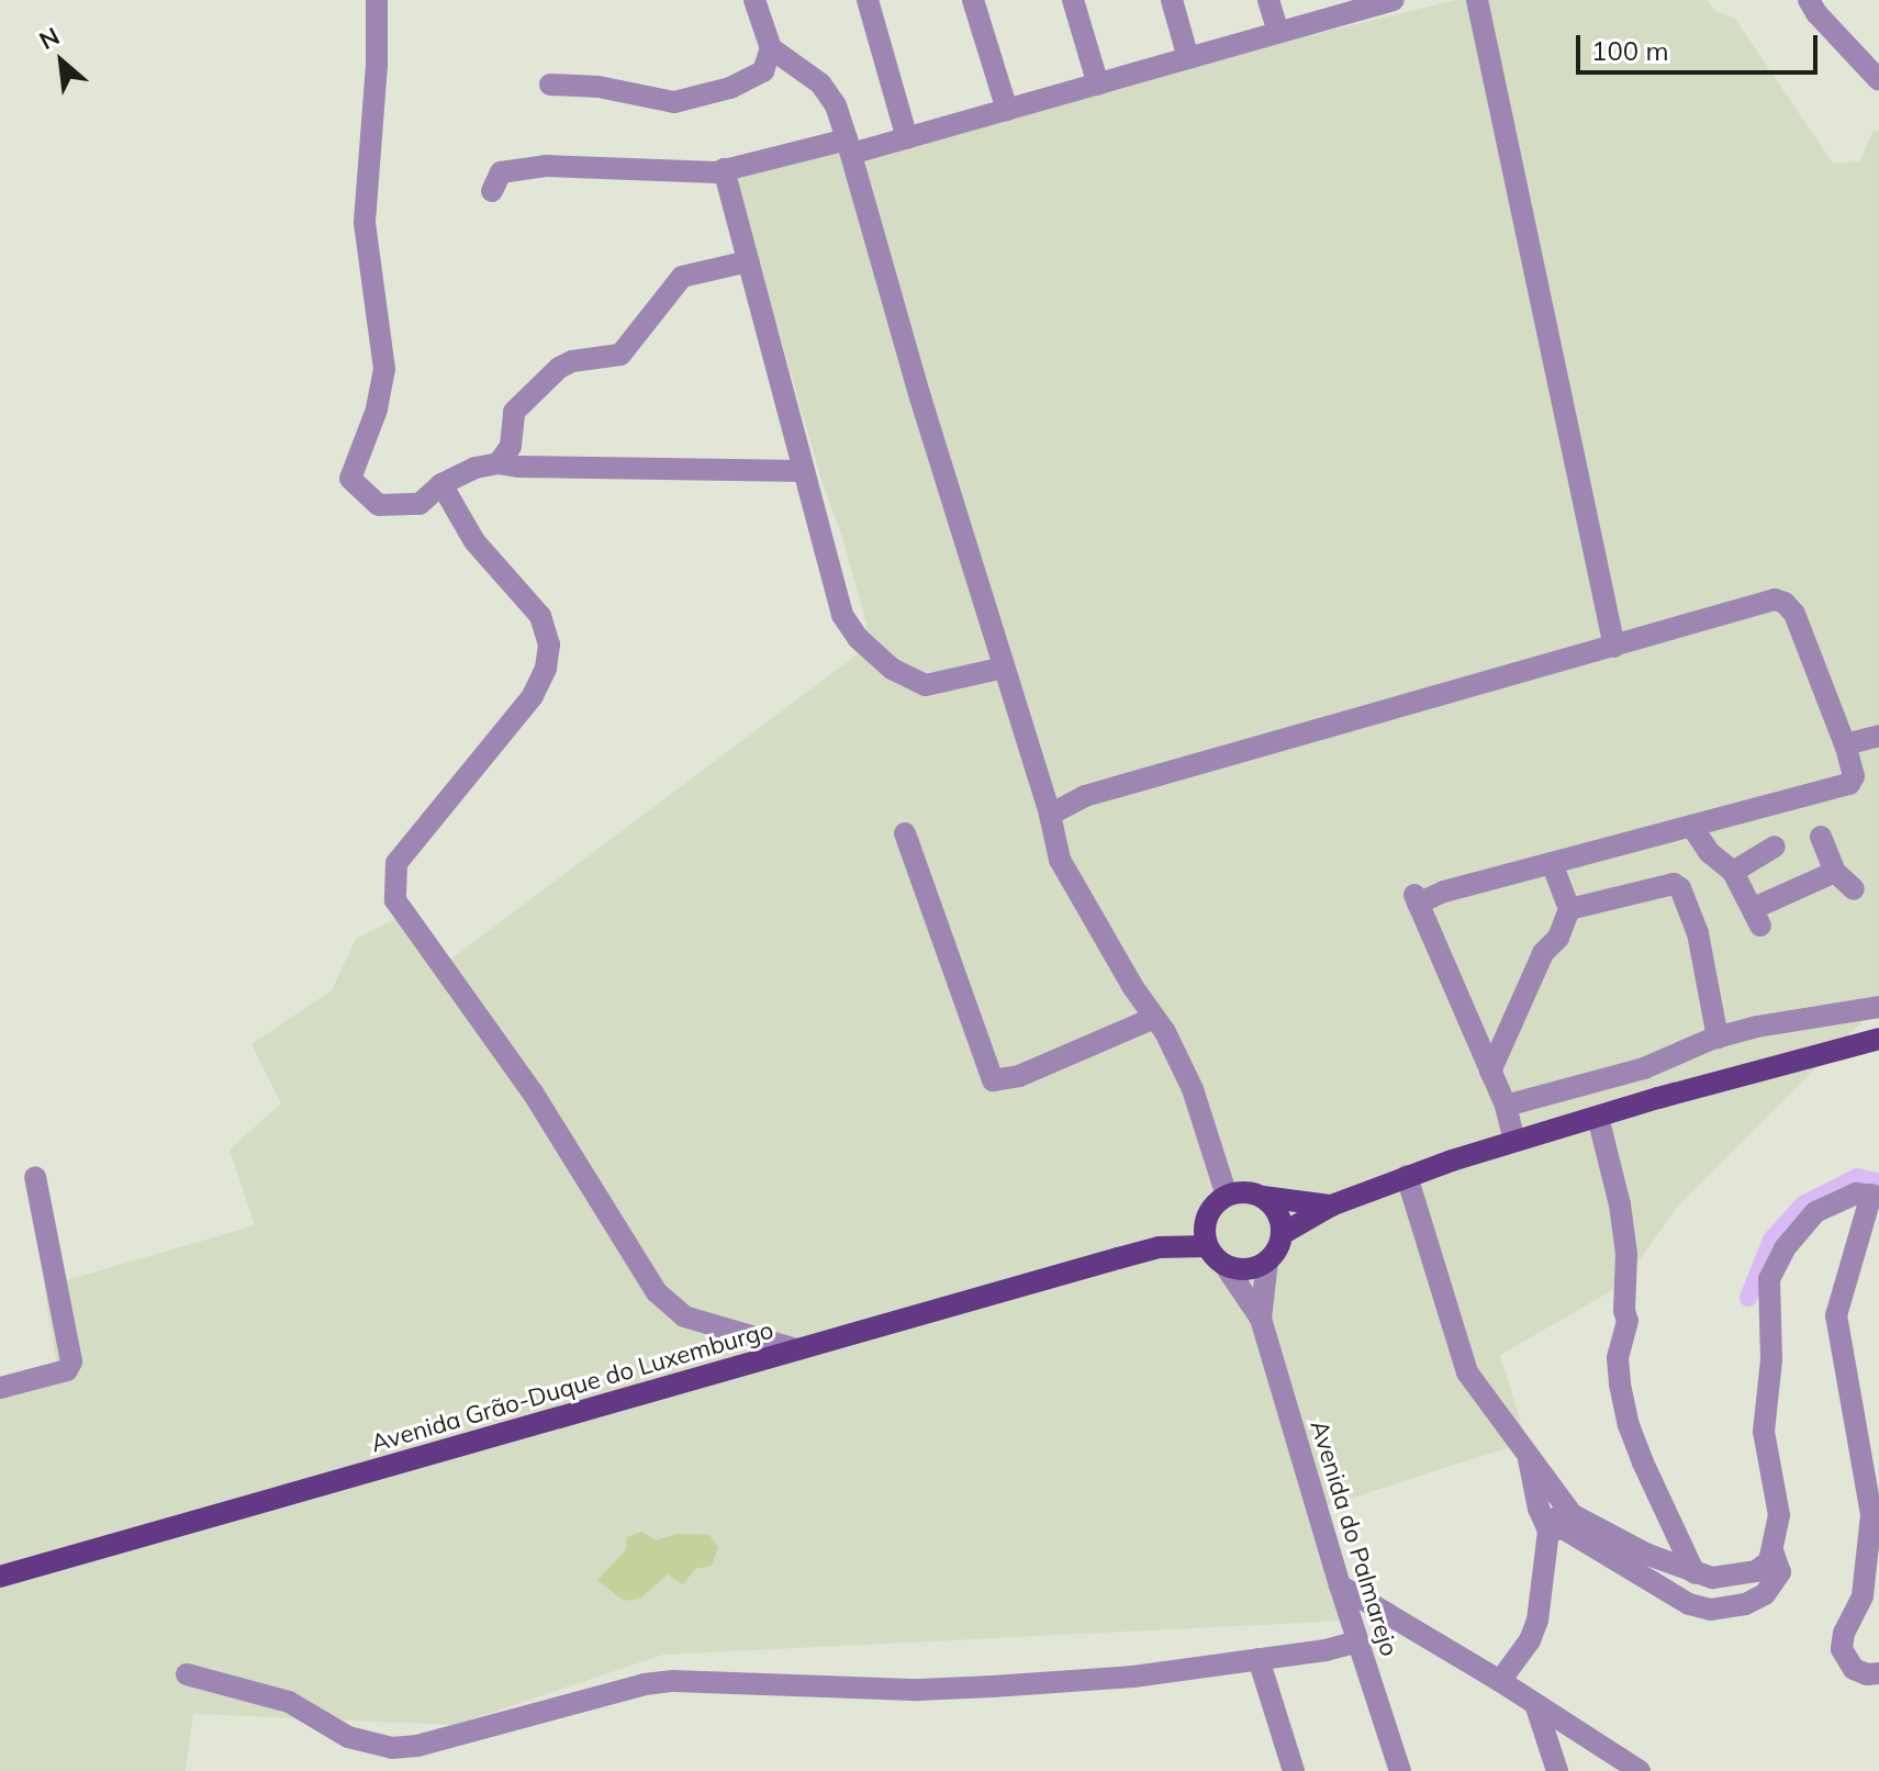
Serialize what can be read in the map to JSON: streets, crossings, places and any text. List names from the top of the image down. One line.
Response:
{"streets":{"main road":["Avenida Grão-Duque do Luxemburgo"],"street":["Avenida do Palmarejo"]},"crossings":[["Avenida Grão-Duque do Luxemburgo","Avenida do Palmarejo"]],"scale_bar":"100 m","north":"top left"}
